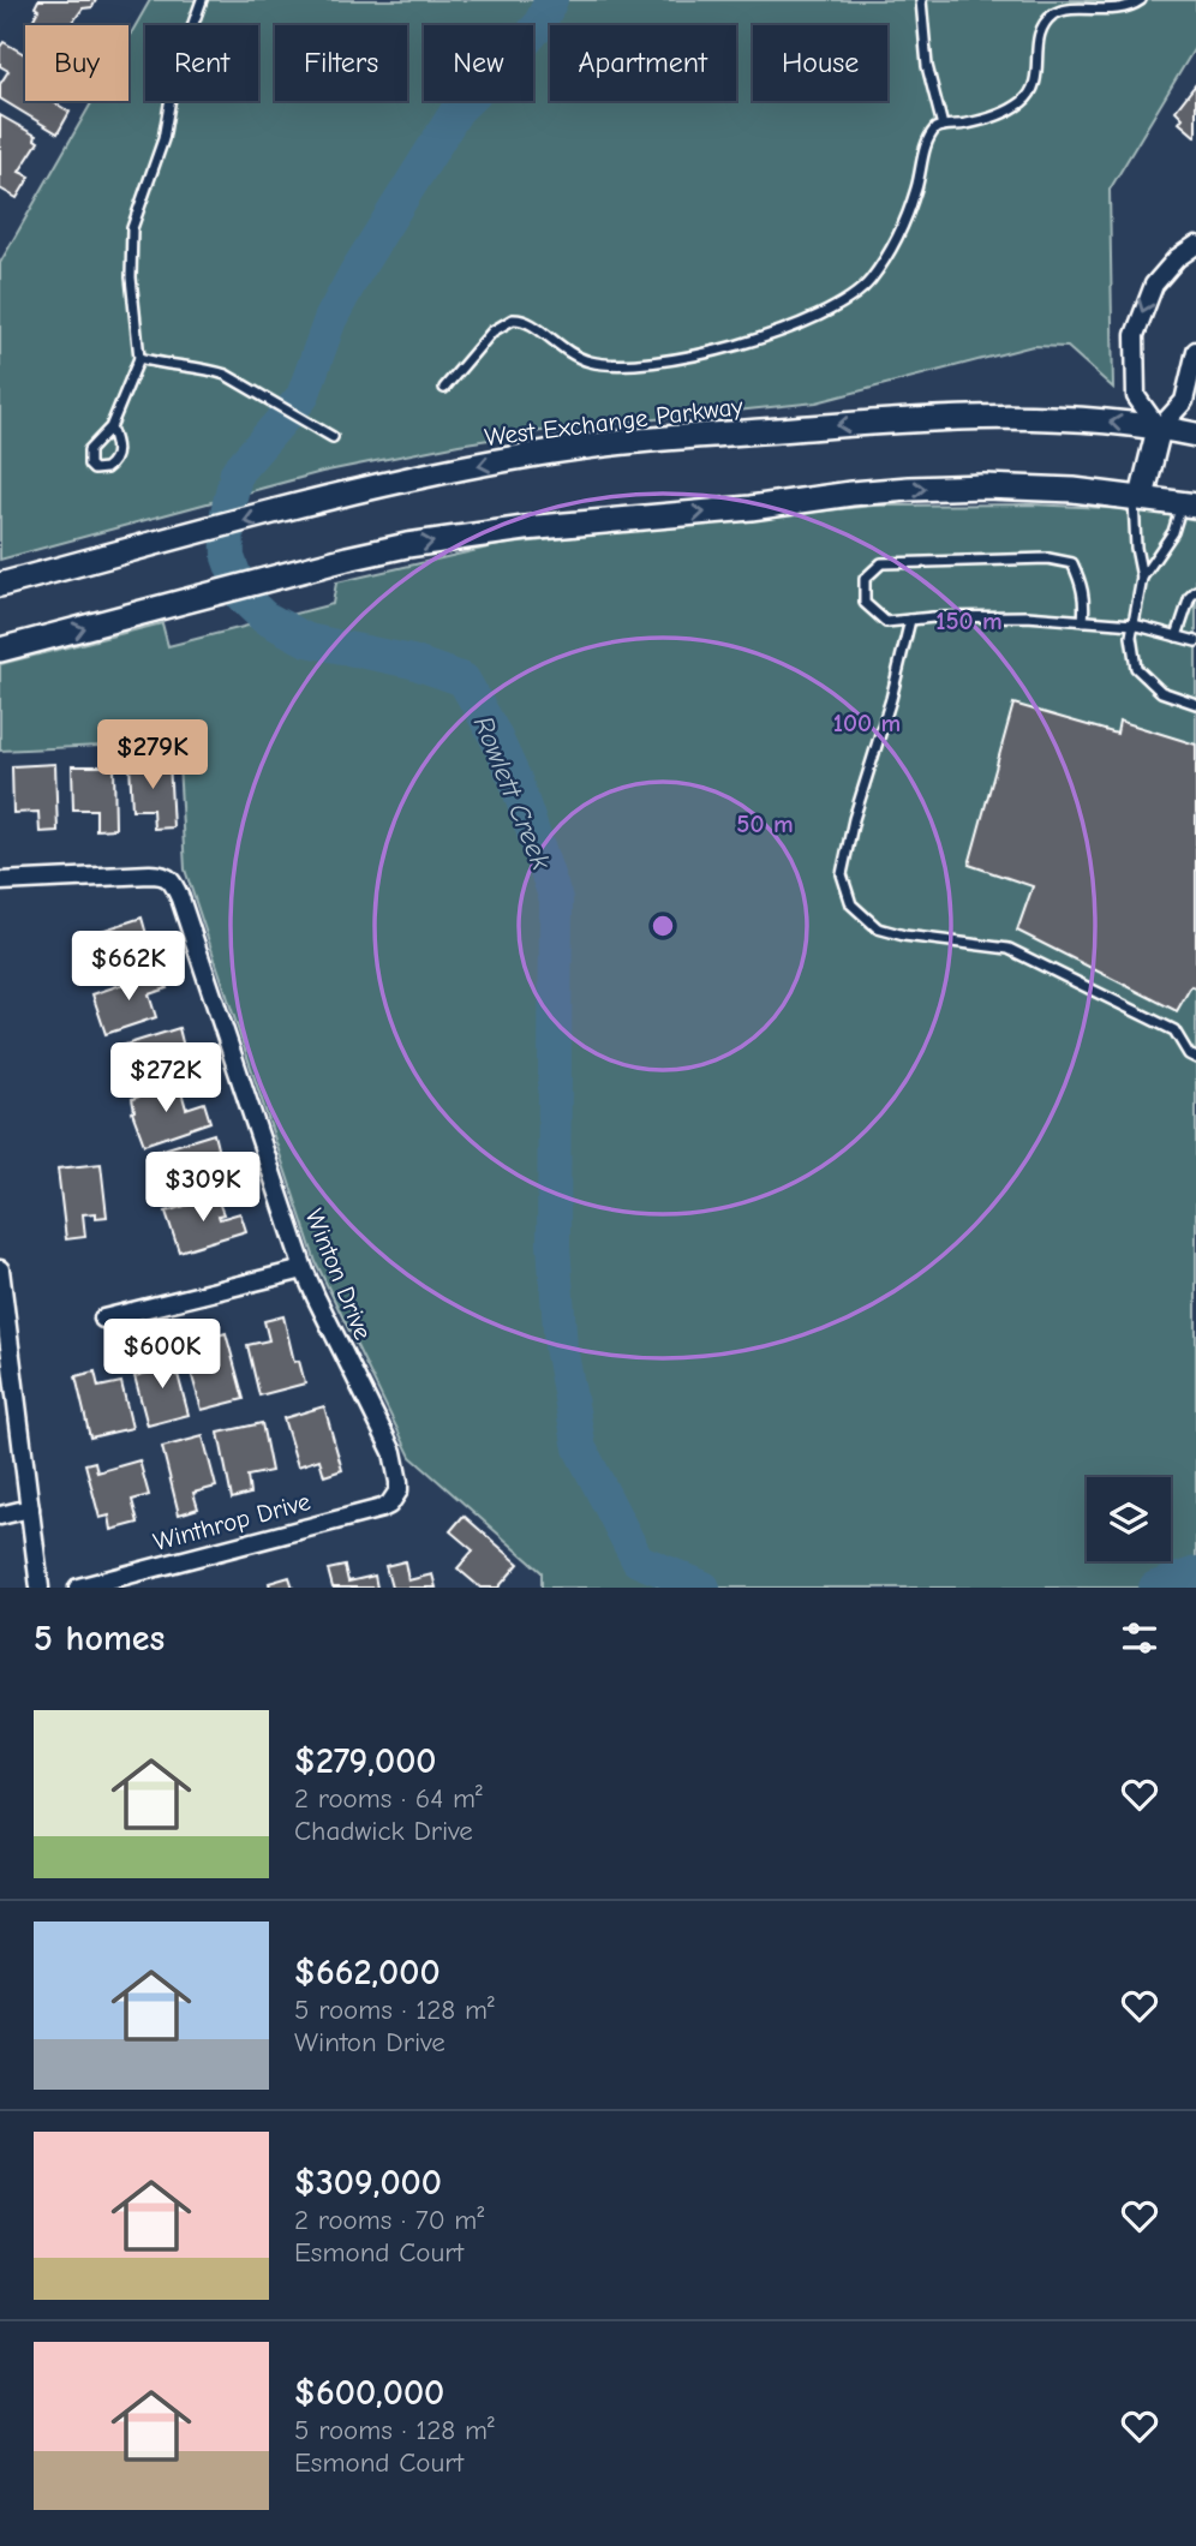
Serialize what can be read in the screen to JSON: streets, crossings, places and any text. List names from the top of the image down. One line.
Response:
{"streets":{"main road":["West Exchange Parkway"],"street":["Winton Drive","Winthrop Drive"]},"crossings":[["Winton Drive","Winthrop Drive"]],"water":["Rowlett Creek"],"page":{"chip":["Buy","Rent","Filters","New","Apartment","House"],"price":["$279K","$662K","$272K","$309K","$600K"],"heading":"5 homes","list":[{"name":"$279,000","note":"2 rooms · 64 m² · Chadwick Drive"},{"name":"$662,000","note":"5 rooms · 128 m² · Winton Drive"},{"name":"$309,000","note":"2 rooms · 70 m² · Esmond Court"},{"name":"$600,000","note":"5 rooms · 128 m² · Esmond Court"}]},"rings":["150 m","100 m","50 m"]}
